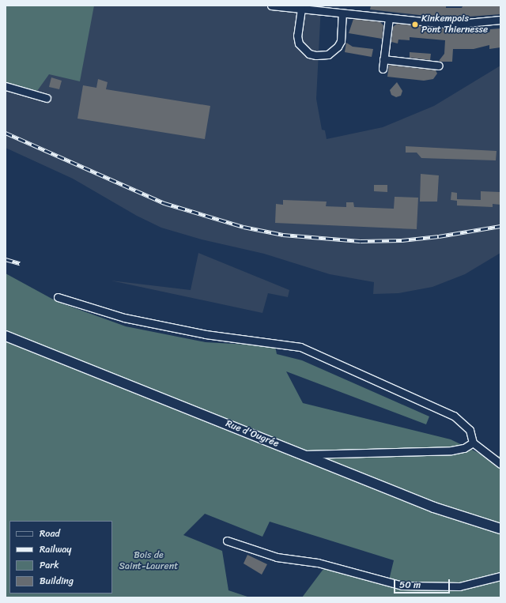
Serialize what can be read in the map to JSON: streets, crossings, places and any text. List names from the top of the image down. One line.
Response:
{"streets":{"main road":["Rue d'Ougrée"]},"parks":["Bois de Saint-Laurent"],"places":["Kinkempois Pont Thiernesse"],"legend":["Road","Railway","Park","Building"],"scale_bar":"50 m"}
